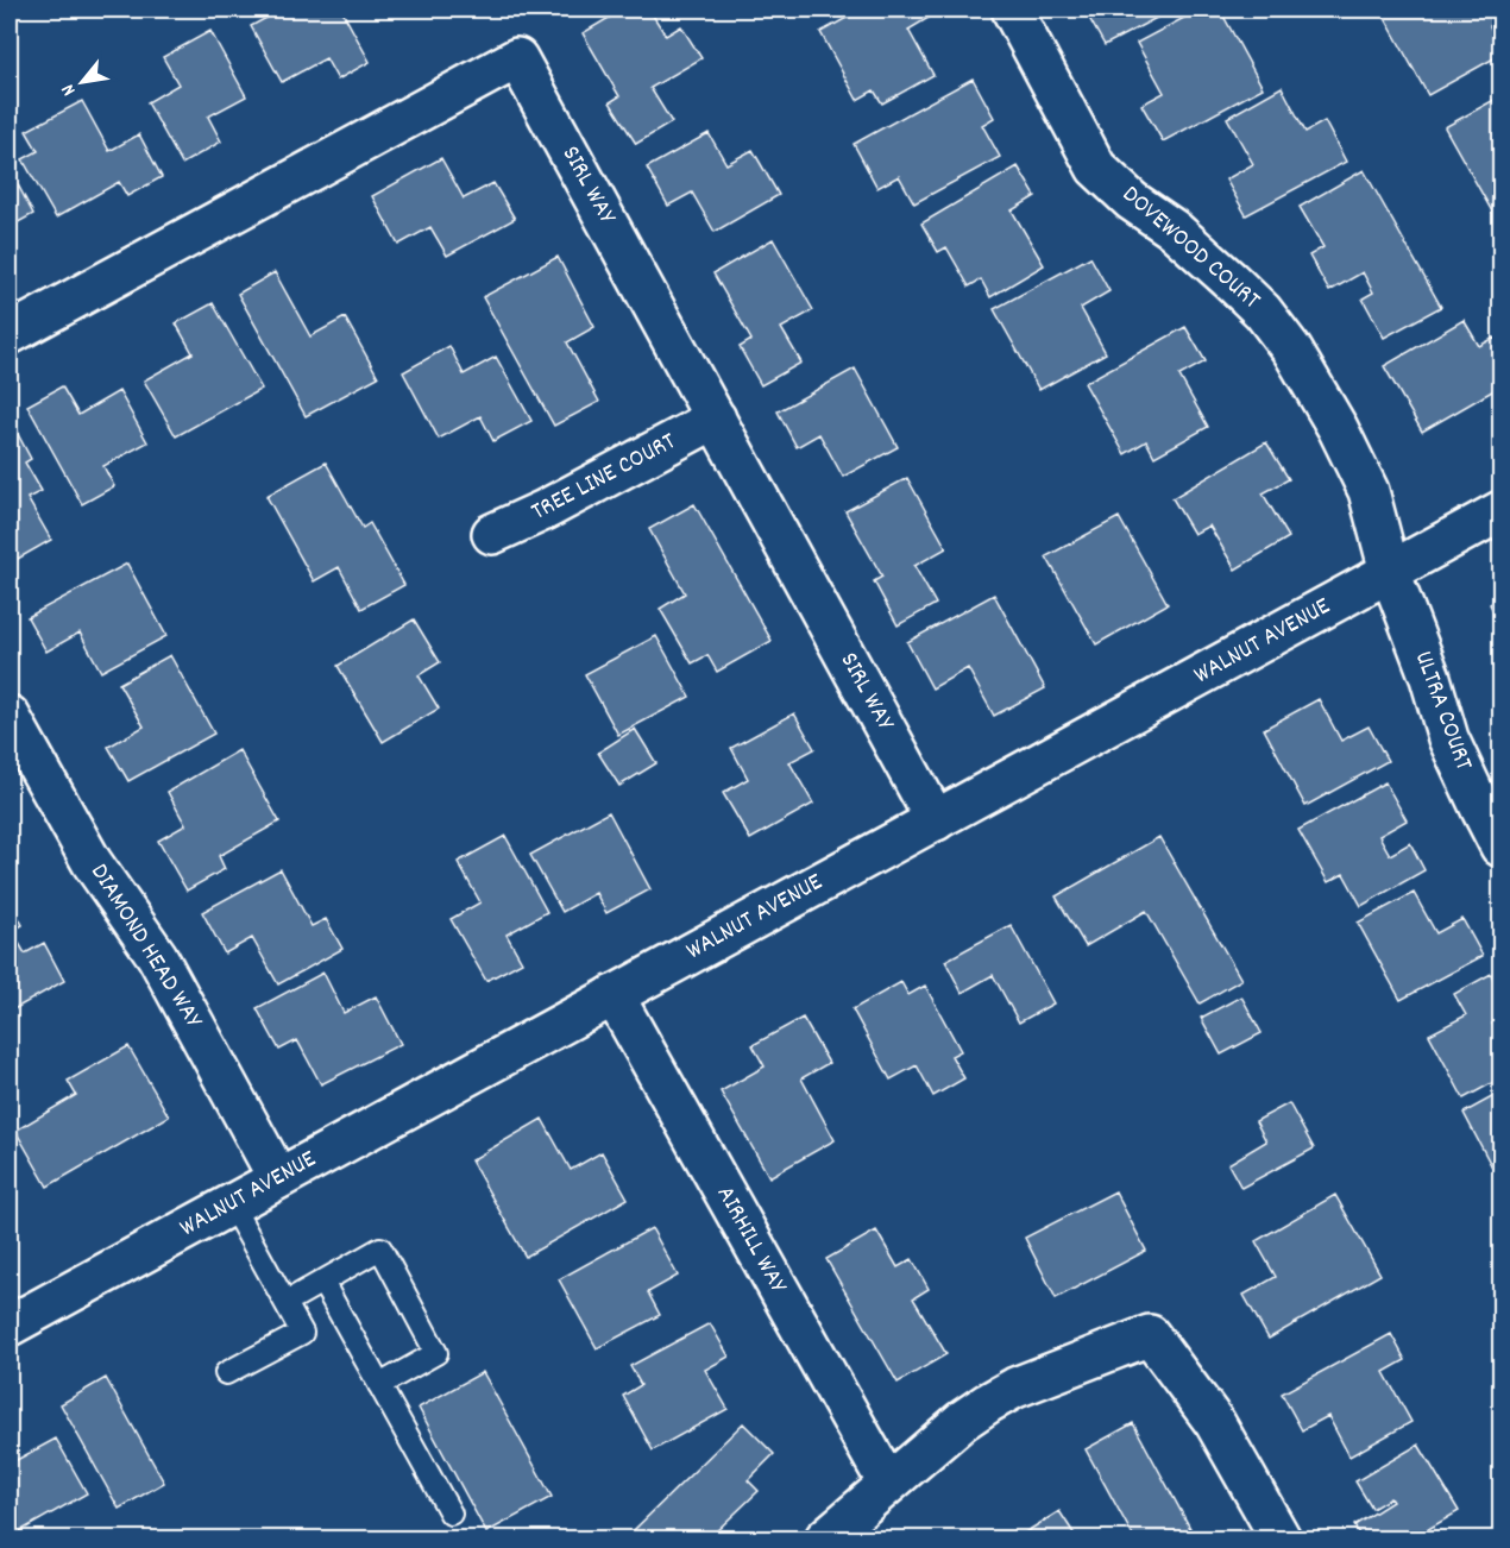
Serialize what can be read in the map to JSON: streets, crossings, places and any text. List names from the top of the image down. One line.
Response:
{"streets":{"street":["SIRL WAY","DOVEWOOD COURT","TREE LINE COURT","WALNUT AVENUE","ULTRA COURT","DIAMOND HEAD WAY","AIRHILL WAY"]},"crossings":[["SIRL WAY","TREE LINE COURT"],["SIRL WAY","WALNUT AVENUE"],["DOVEWOOD COURT","WALNUT AVENUE"],["DOVEWOOD COURT","ULTRA COURT"],["WALNUT AVENUE","ULTRA COURT"],["WALNUT AVENUE","DIAMOND HEAD WAY"],["WALNUT AVENUE","AIRHILL WAY"]],"north":"bottom left"}
